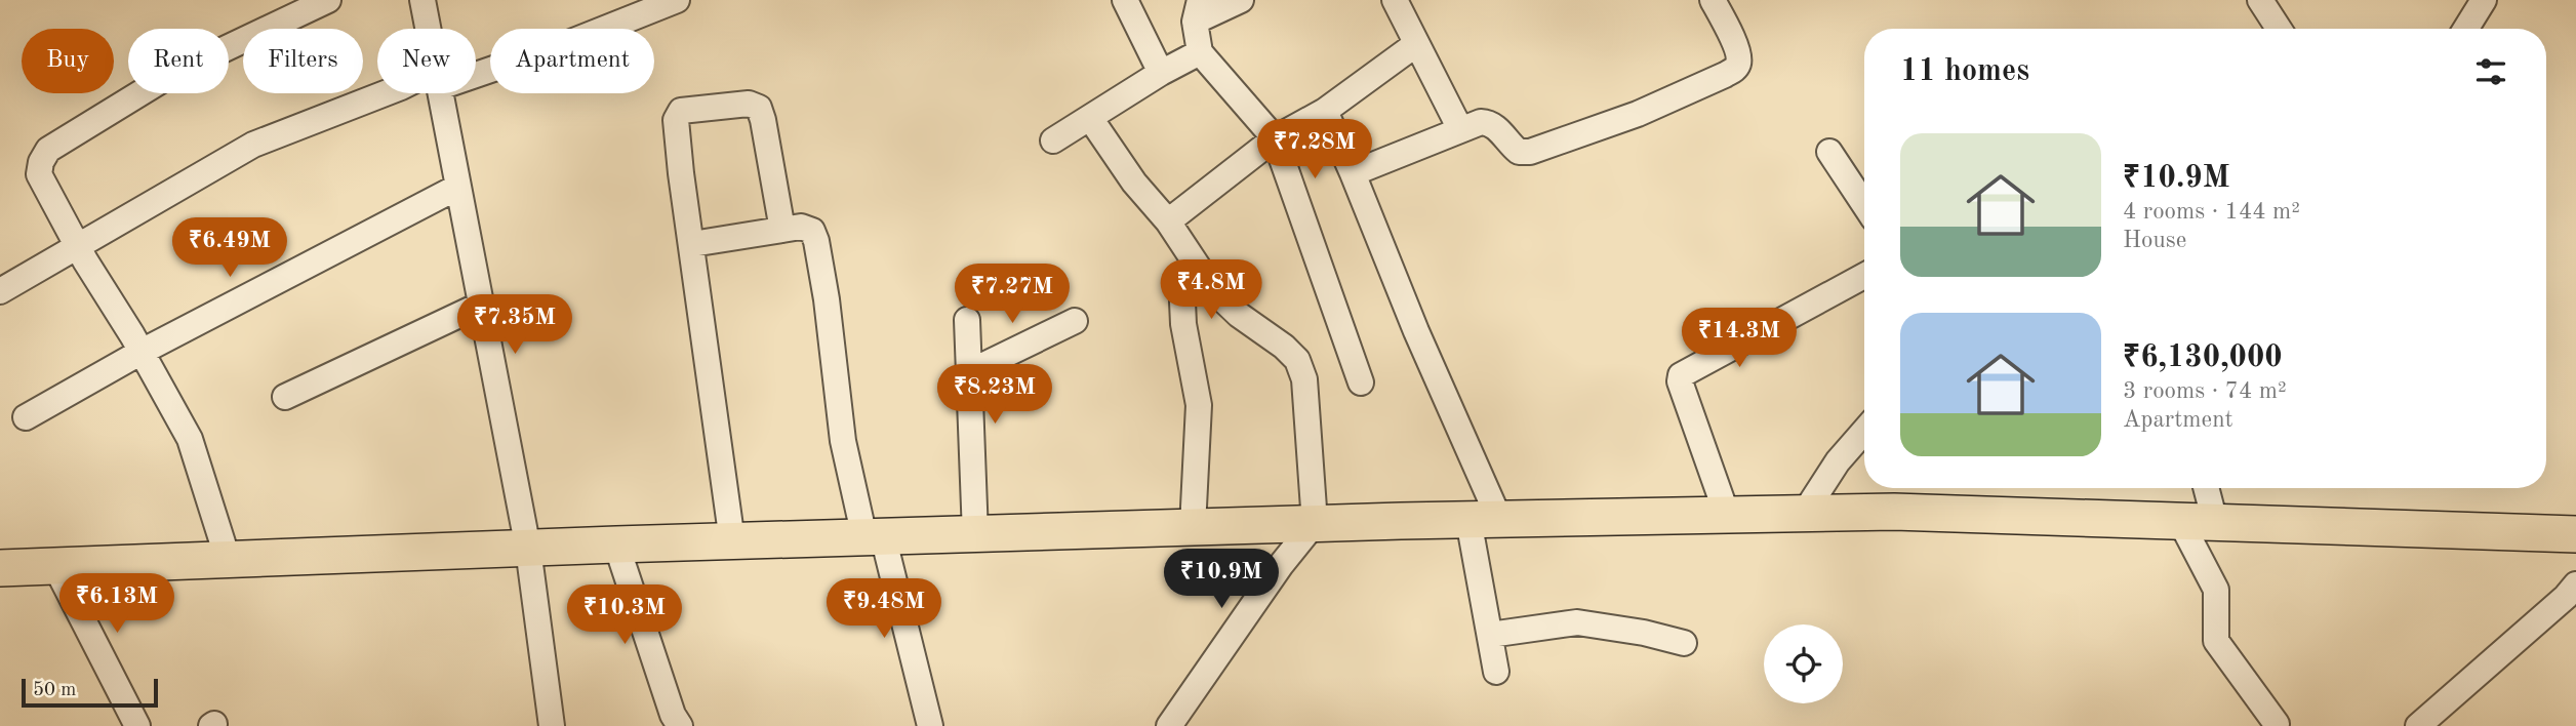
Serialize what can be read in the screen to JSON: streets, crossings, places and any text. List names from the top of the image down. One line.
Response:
{"scale_bar":"50 m","page":{"chip":["Buy","Rent","Filters","New","Apartment"],"heading":"11 homes","list":[{"name":"₹10.9M","note":"4 rooms · 144 m² · House"},{"name":"₹6,130,000","note":"3 rooms · 74 m² · Apartment"}],"price":["₹7.28M","₹6.49M","₹4.8M","₹7.27M","₹7.35M","₹14.3M","₹8.23M","₹10.9M","₹6.13M","₹9.48M","₹10.3M"],"scale":"50 m"}}
